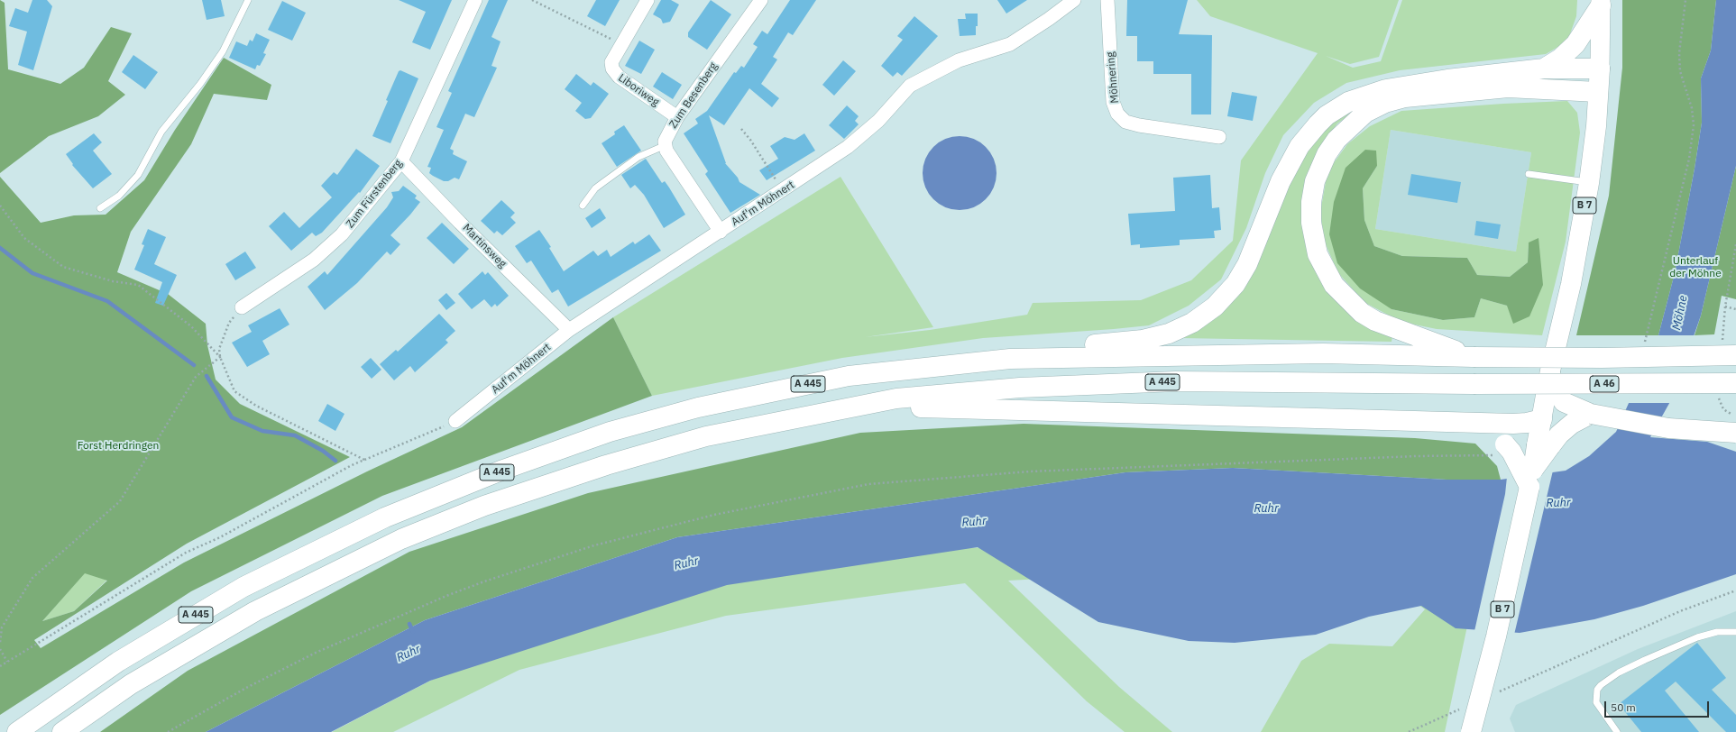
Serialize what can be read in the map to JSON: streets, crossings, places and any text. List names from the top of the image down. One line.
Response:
{"streets":{"main road":["B 7","A 445","A 46"],"street":["Möhnering","Liboriweg","Zum Besenberg","Zum Fürstenberg","Auf'm Möhnert","Martinsweg"]},"crossings":[["Liboriweg","Zum Besenberg"],["Zum Fürstenberg","Martinsweg"],["Auf'm Möhnert","Martinsweg"],["A 445","A 46"]],"water":["Möhne","Ruhr"],"parks":["Unterlauf der Möhne","Forst Herdringen"],"scale_bar":"50 m"}
